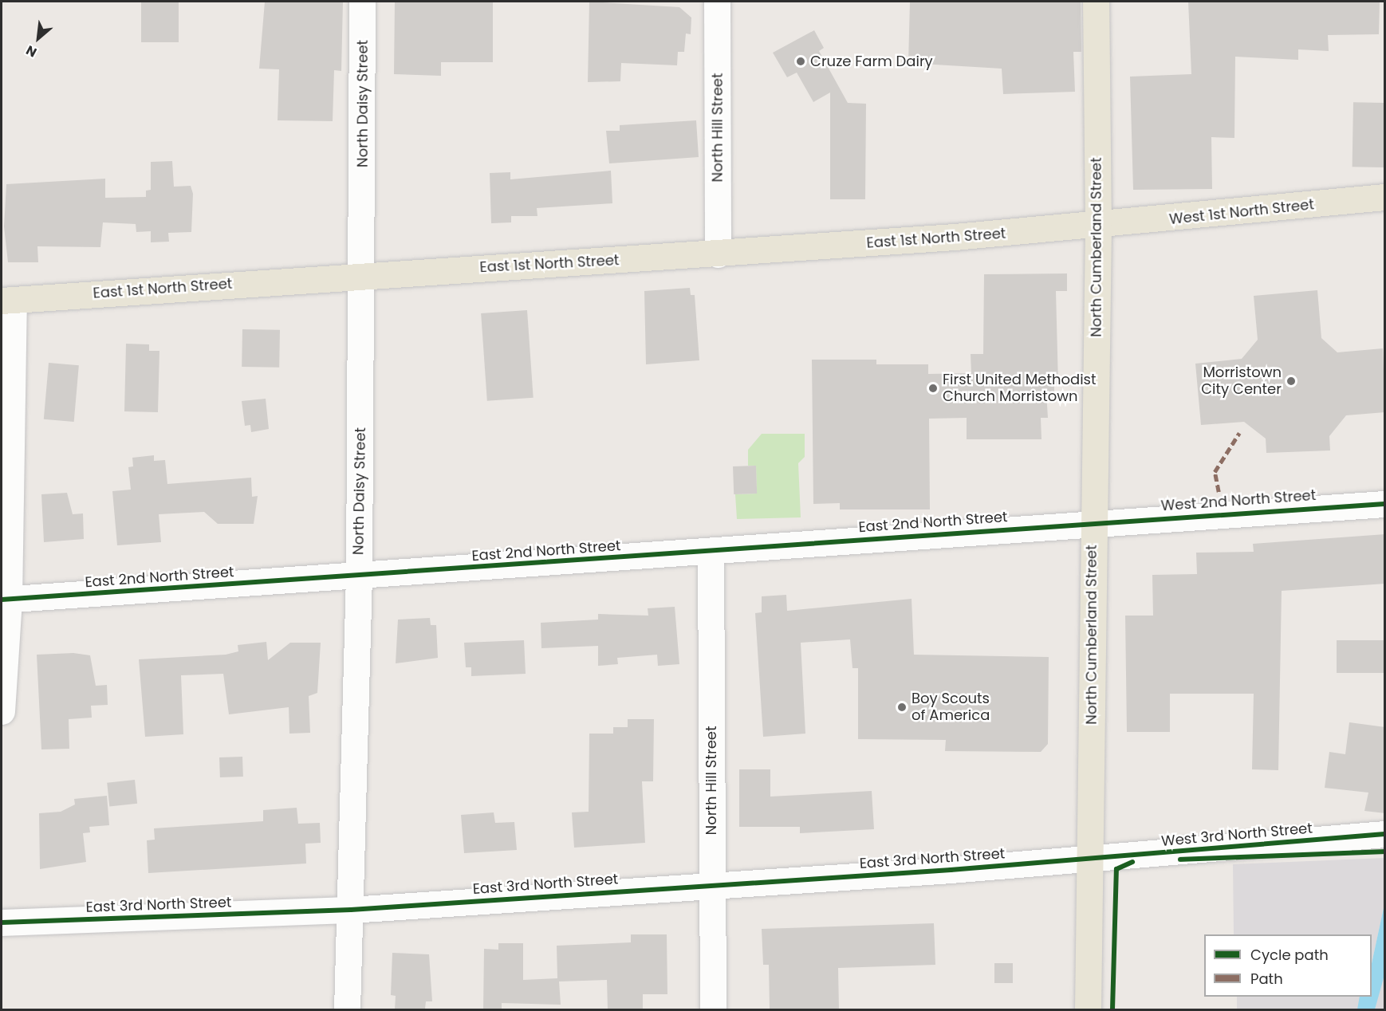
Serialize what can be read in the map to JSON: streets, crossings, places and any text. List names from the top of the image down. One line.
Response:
{"streets":{"main road":["West 1st North Street","East 1st North Street","North Cumberland Street"],"street":["North Daisy Street","North Hill Street","West 2nd North Street","East 2nd North Street","West 3rd North Street","East 3rd North Street"]},"crossings":[["North Daisy Street","East 1st North Street"],["North Daisy Street","East 2nd North Street"],["North Daisy Street","East 3rd North Street"],["North Hill Street","East 1st North Street"],["North Hill Street","East 2nd North Street"],["North Hill Street","East 3rd North Street"],["West 1st North Street","East 1st North Street"],["West 1st North Street","North Cumberland Street"],["East 1st North Street","North Cumberland Street"],["North Cumberland Street","West 2nd North Street"],["North Cumberland Street","East 2nd North Street"],["North Cumberland Street","West 3rd North Street"],["North Cumberland Street","East 3rd North Street"],["West 2nd North Street","East 2nd North Street"],["West 3rd North Street","East 3rd North Street"]],"places":["Cruze Farm Dairy","Morristown City Center","First United Methodist Church Morristown","Boy Scouts of America"],"legend":["Cycle path","Path"],"north":"bottom left"}
